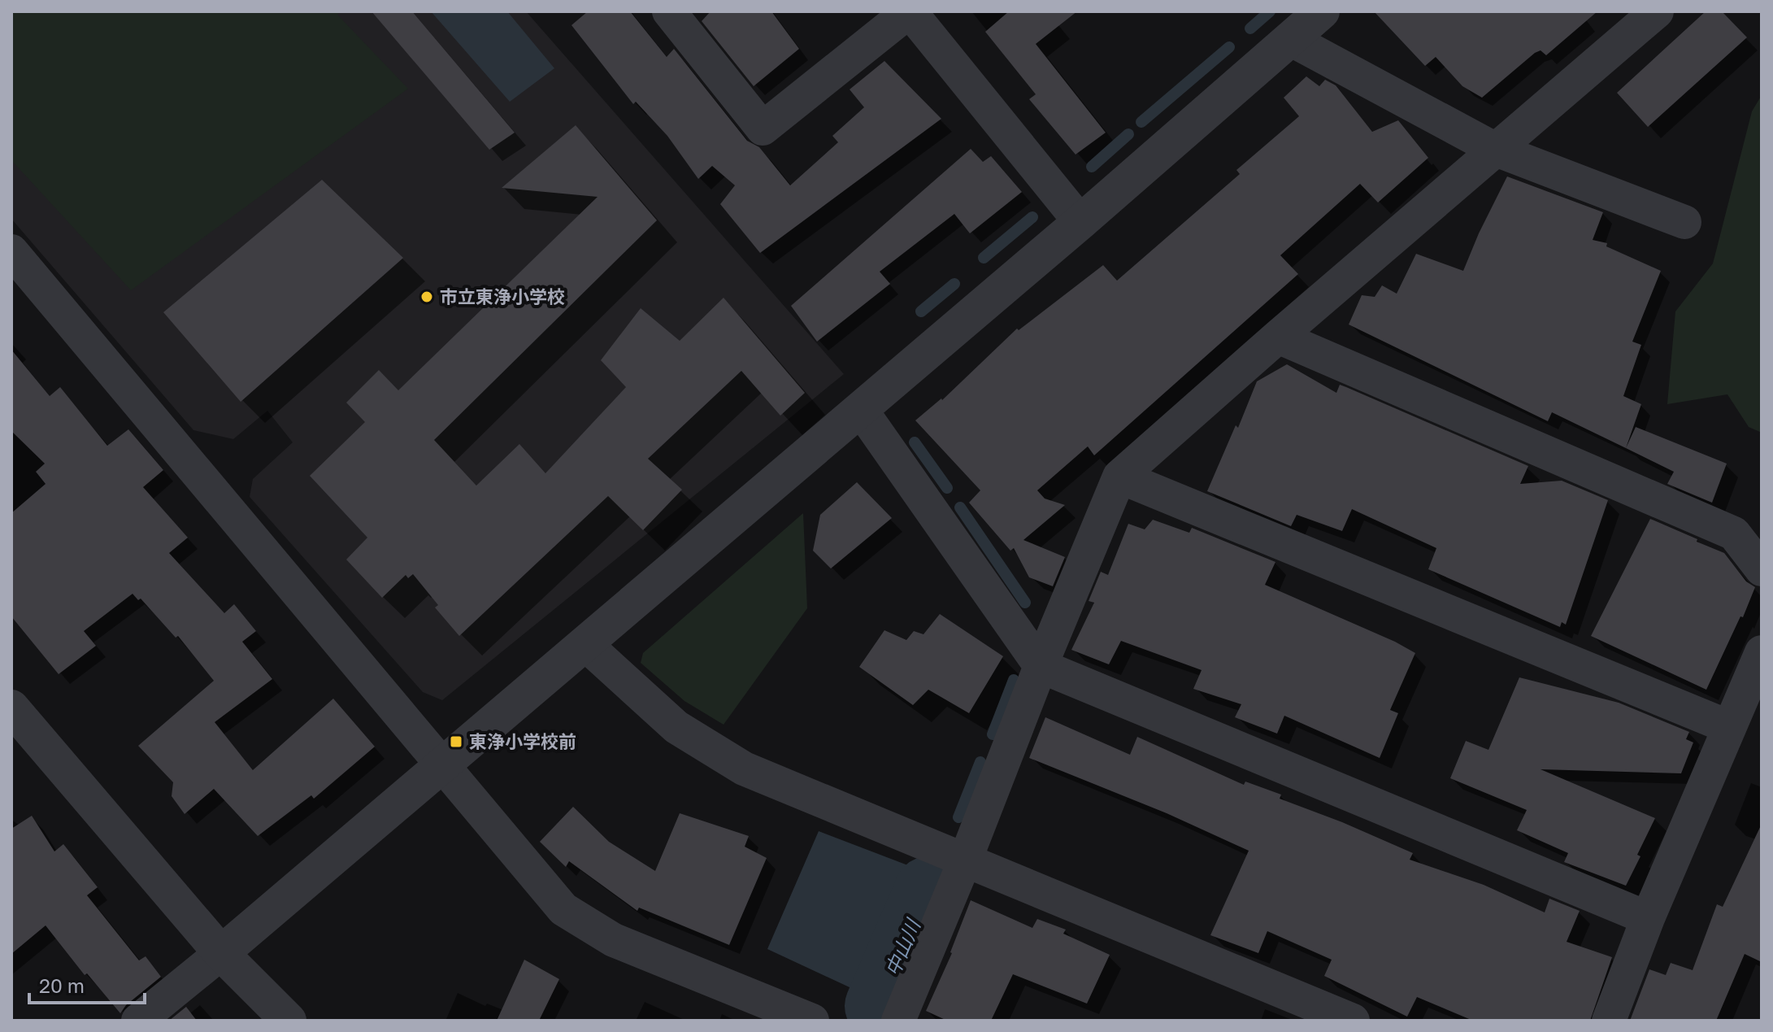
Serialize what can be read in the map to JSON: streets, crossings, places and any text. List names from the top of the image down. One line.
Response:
{"water":["中山川"],"places":{"other":["市立東浄小学校"],"transit":["東浄小学校前"]},"scale_bar":"20 m"}
